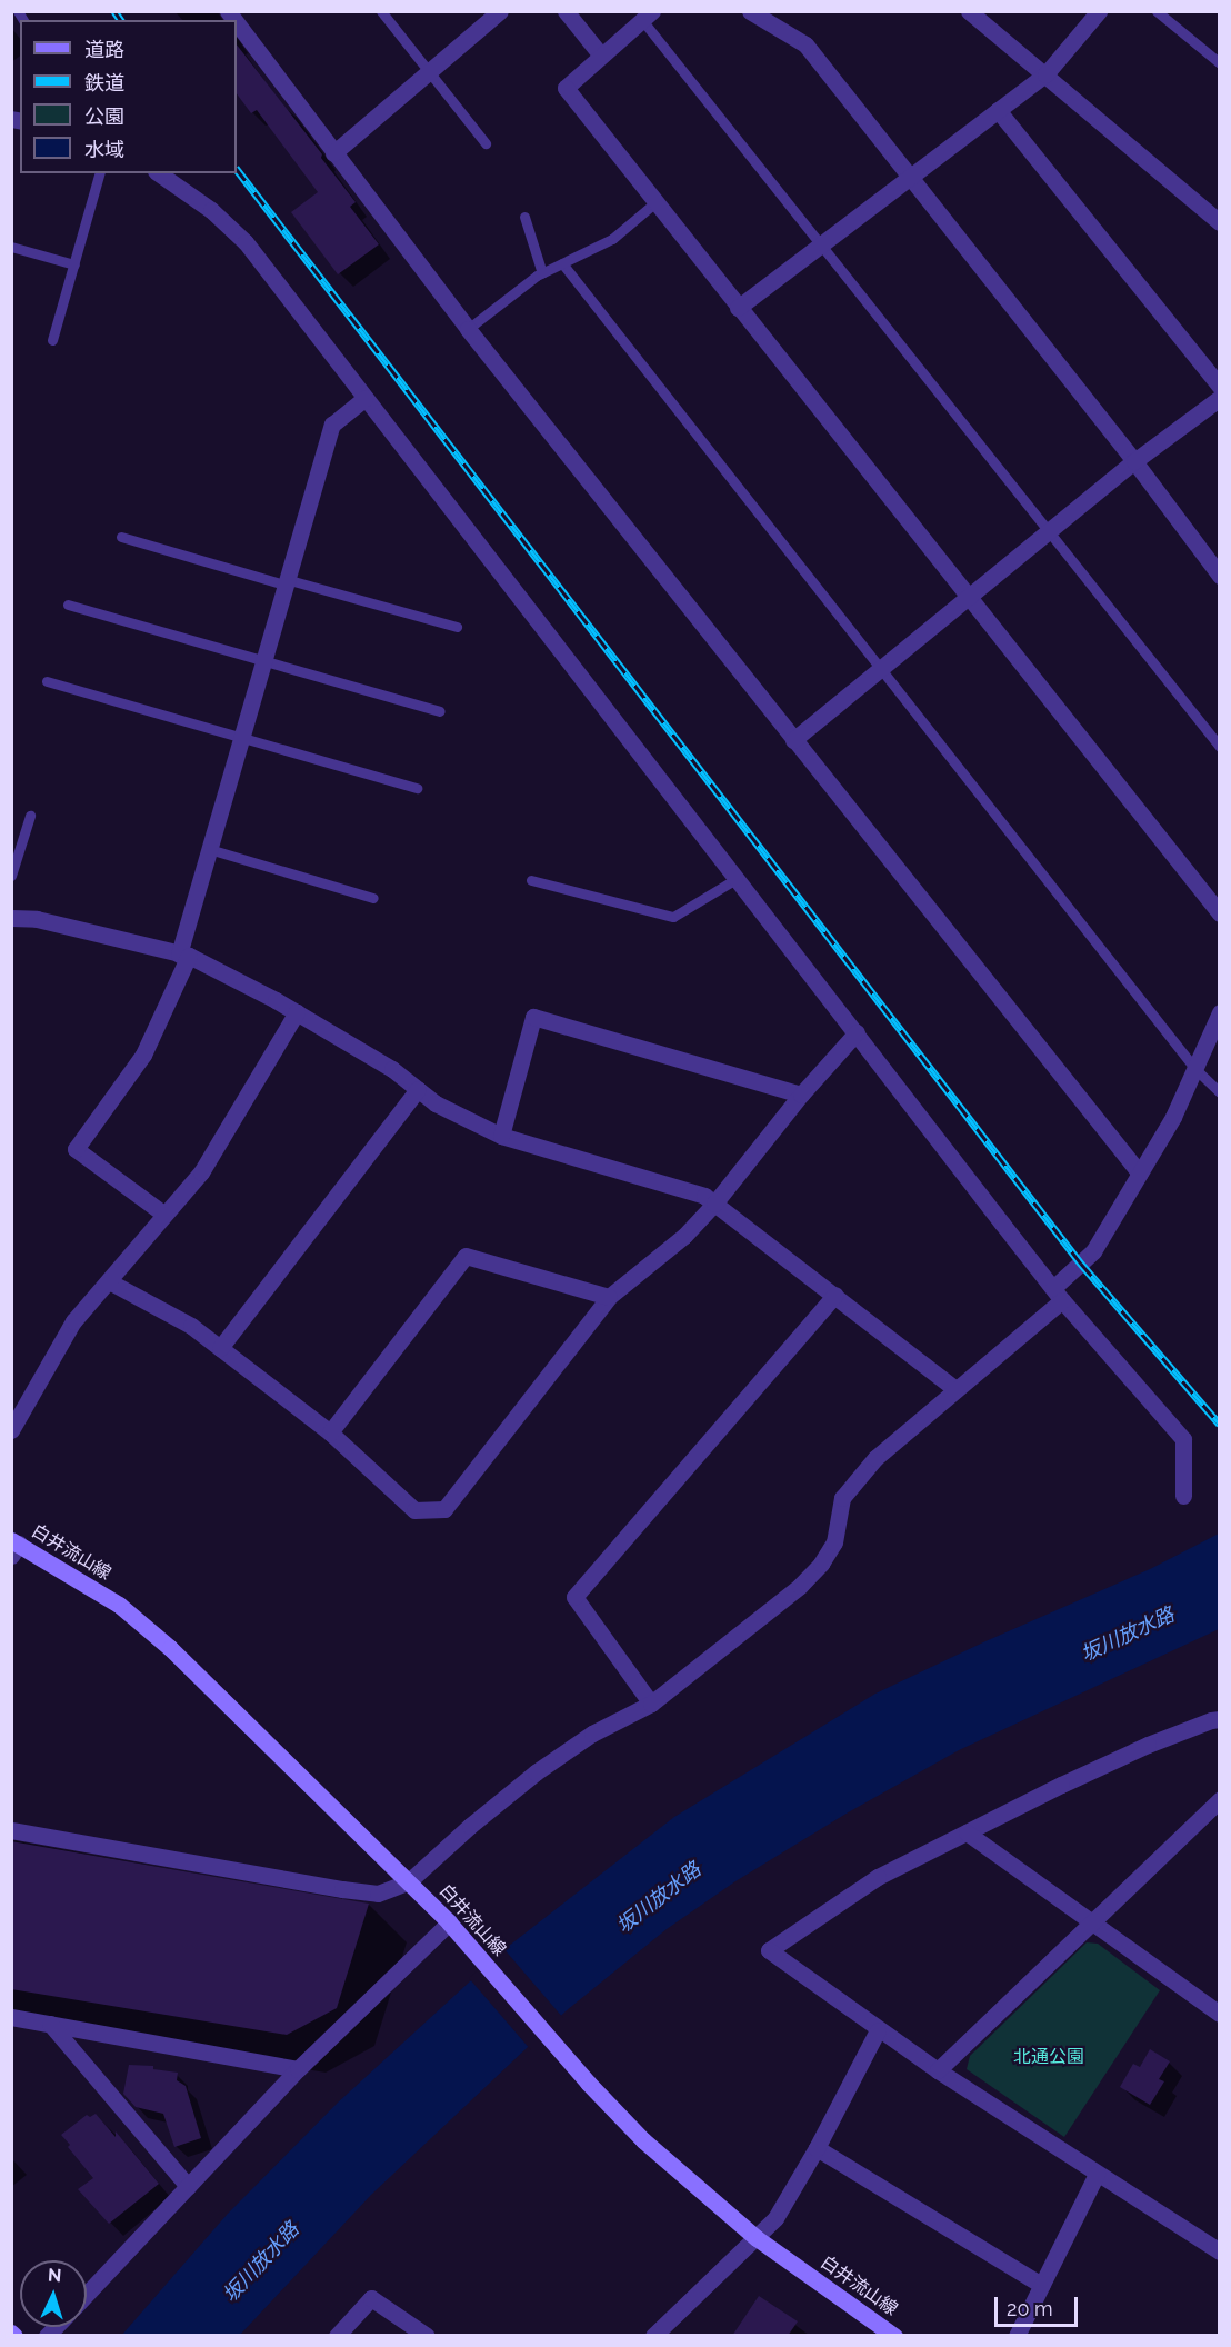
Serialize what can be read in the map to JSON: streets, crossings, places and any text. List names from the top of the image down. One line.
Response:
{"streets":{"main road":["白井流山線"]},"water":["坂川放水路"],"parks":["北通公園"],"legend":["道路","鉄道","公園","水域"],"scale_bar":"20 m","north":"top"}
